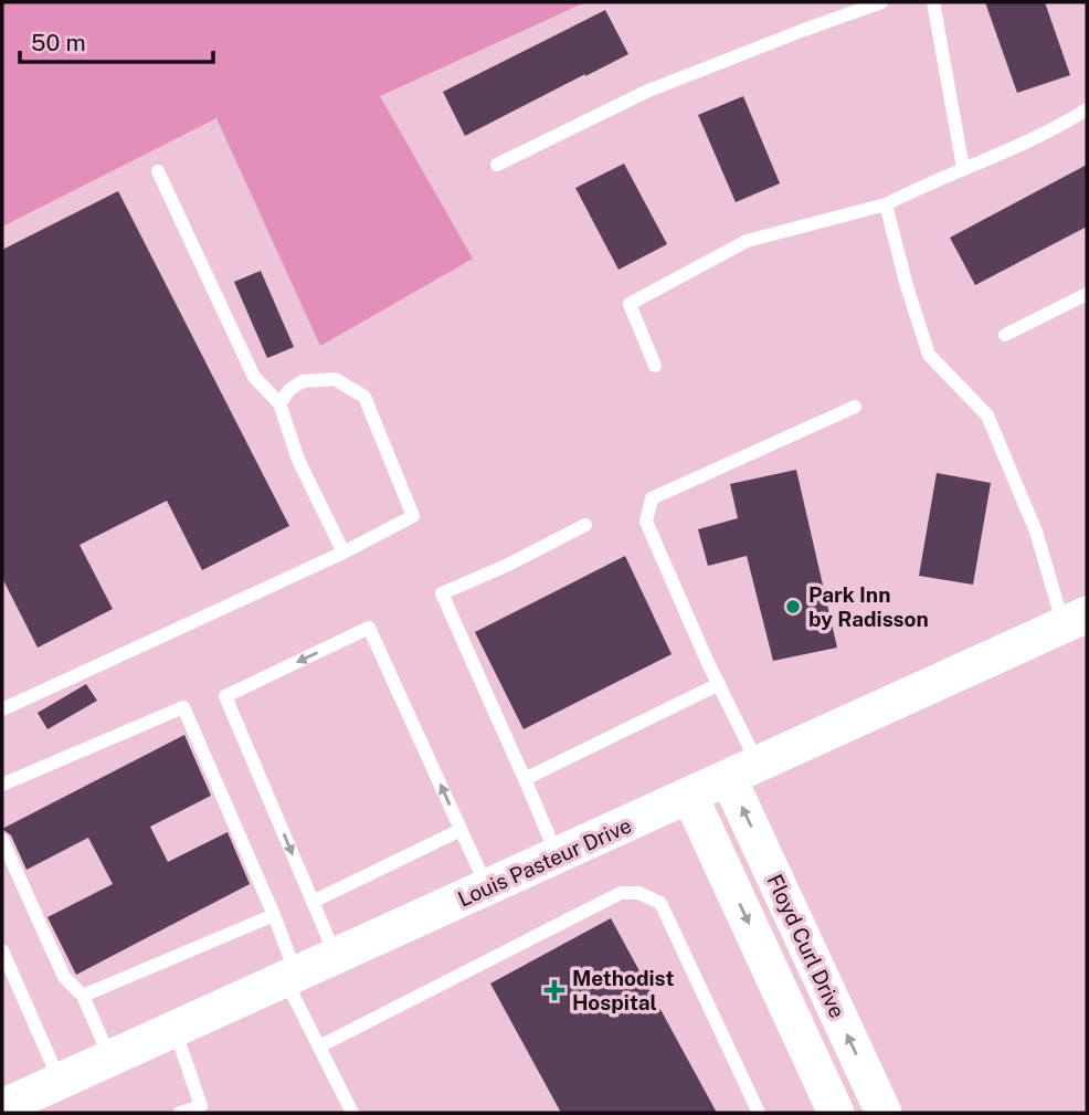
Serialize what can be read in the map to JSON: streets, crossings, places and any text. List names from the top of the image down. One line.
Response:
{"streets":{"street":["Louis Pasteur Drive","Floyd Curl Drive"]},"crossings":[["Louis Pasteur Drive","Floyd Curl Drive"]],"places":{"other":["Park Inn by Radisson"],"health":["Methodist Hospital"]},"scale_bar":"50 m"}
